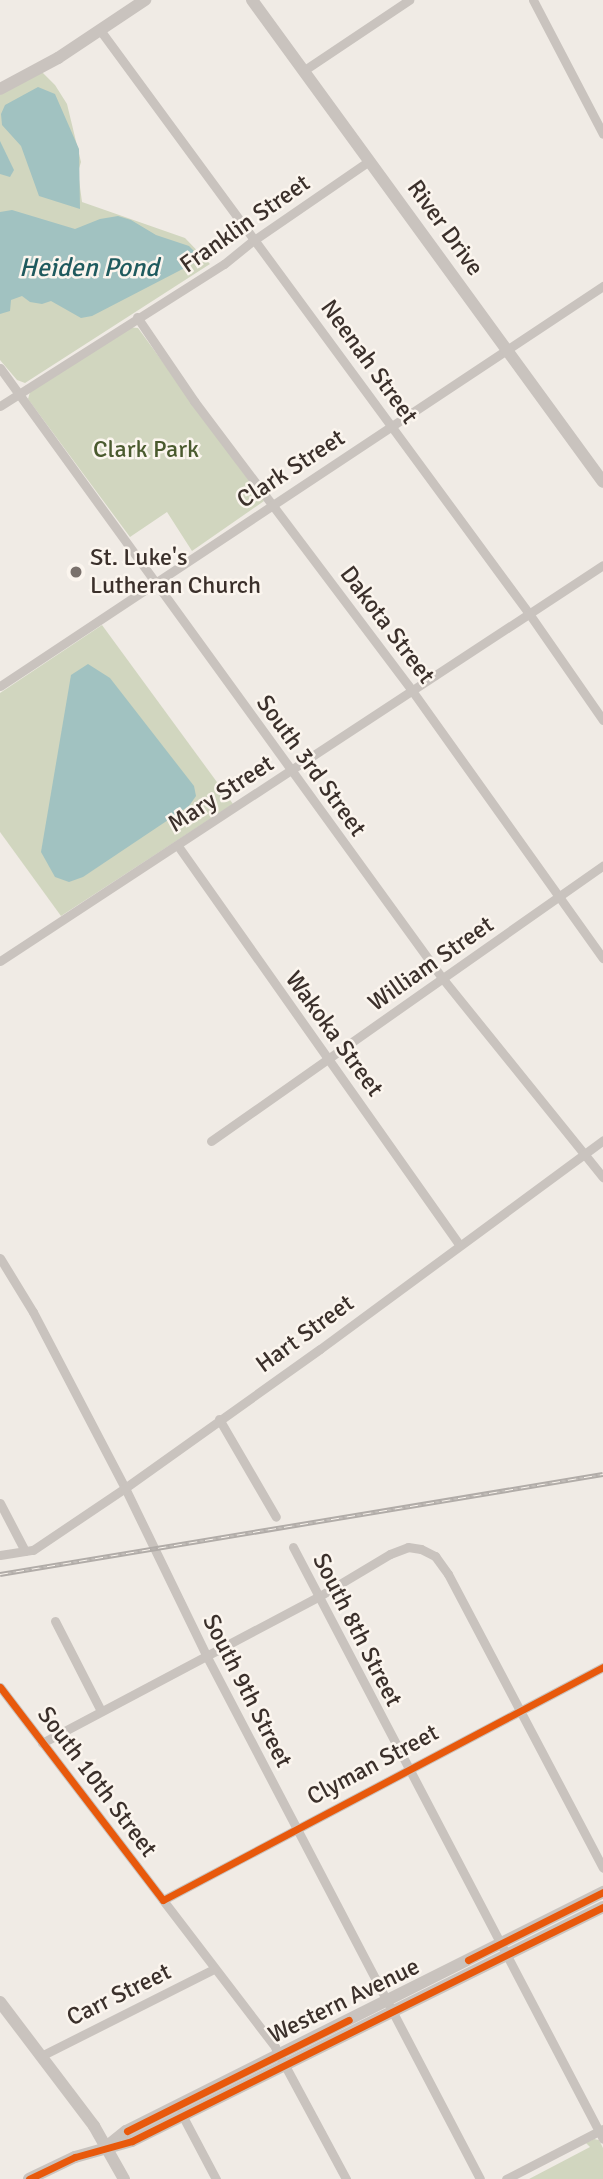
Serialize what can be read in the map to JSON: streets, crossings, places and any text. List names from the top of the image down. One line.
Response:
{"streets":{"street":["Franklin Street","River Drive","Neenah Street","Clark Street","Dakota Street","South 3rd Street","Mary Street","William Street","Wakoka Street","Hart Street","South 8th Street","South 9th Street","Clyman Street","South 10th Street","Carr Street","Western Avenue"]},"crossings":[["Franklin Street","River Drive"],["Franklin Street","Neenah Street"],["Franklin Street","Dakota Street"],["Franklin Street","South 3rd Street"],["River Drive","Clark Street"],["Neenah Street","Clark Street"],["Neenah Street","Mary Street"],["Clark Street","Dakota Street"],["Clark Street","South 3rd Street"],["Dakota Street","Mary Street"],["Dakota Street","William Street"],["South 3rd Street","Mary Street"],["South 3rd Street","William Street"],["South 3rd Street","Hart Street"],["Mary Street","Wakoka Street"],["William Street","Wakoka Street"],["Wakoka Street","Hart Street"],["Hart Street","South 9th Street"],["South 8th Street","Clyman Street"],["South 8th Street","Western Avenue"],["South 9th Street","Clyman Street"],["South 9th Street","Western Avenue"],["Clyman Street","South 10th Street"],["South 10th Street","Carr Street"],["South 10th Street","Western Avenue"]],"water":["Heiden Pond"],"parks":["Clark Park"],"places":["St. Luke's Lutheran Church"]}
